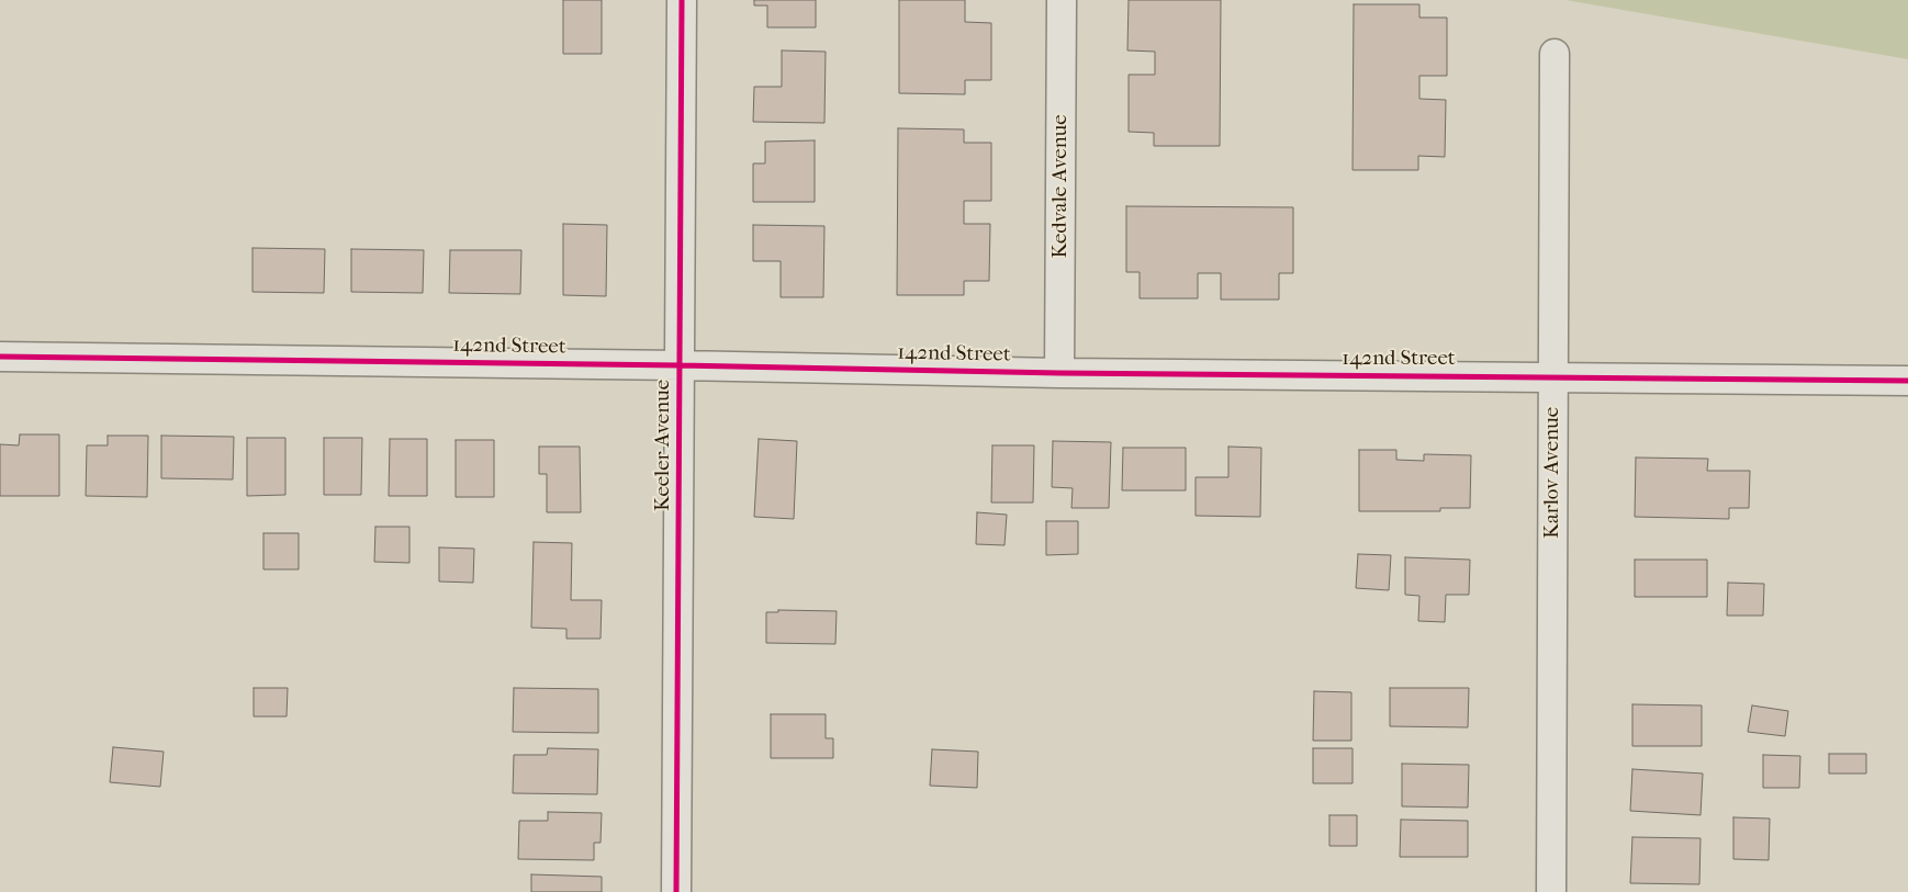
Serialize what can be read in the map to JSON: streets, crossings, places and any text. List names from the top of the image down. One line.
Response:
{"streets":{"street":["Kedvale Avenue","142nd Street","Keeler Avenue","Karlov Avenue"]},"crossings":[["Kedvale Avenue","142nd Street"],["142nd Street","Keeler Avenue"],["142nd Street","Karlov Avenue"]]}
